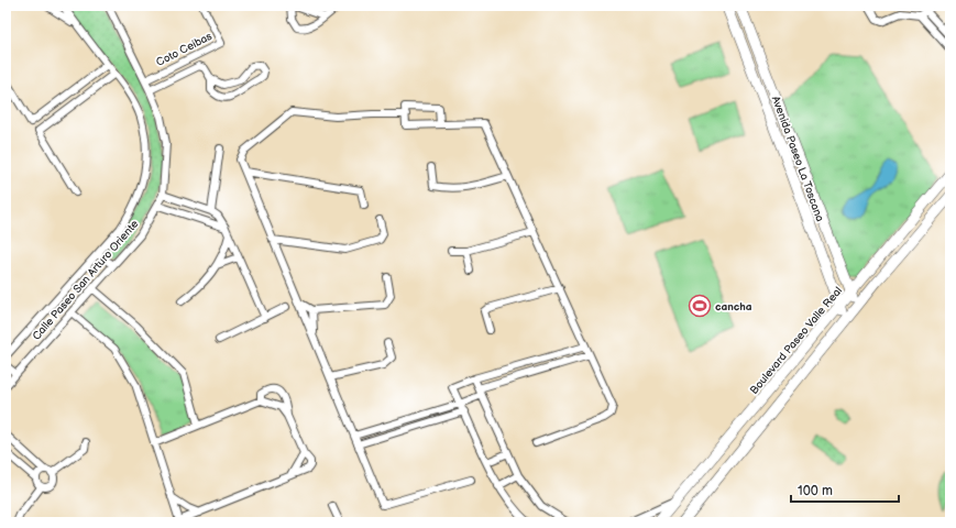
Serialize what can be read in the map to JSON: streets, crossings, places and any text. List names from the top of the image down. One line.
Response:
{"streets":{"street":["Coto Ceibas","Avenida Paseo La Toscana","Calle Paseo San Arturo Oriente","Boulevard Paseo Valle Real"]},"crossings":[["Coto Ceibas","Calle Paseo San Arturo Oriente"],["Avenida Paseo La Toscana","Boulevard Paseo Valle Real"]],"places":{"sports":["cancha"]},"scale_bar":"100 m"}
